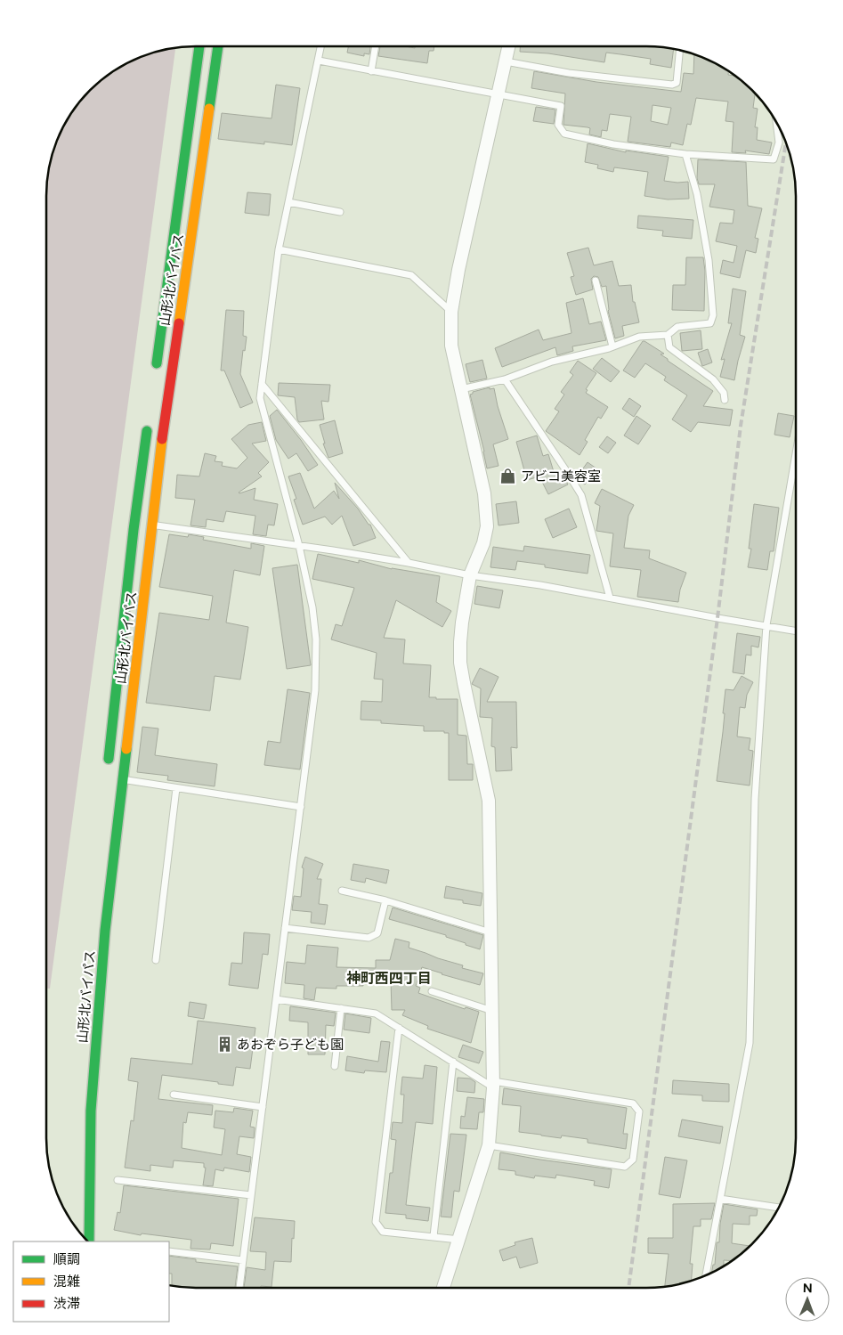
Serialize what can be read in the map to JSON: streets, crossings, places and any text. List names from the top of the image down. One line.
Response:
{"streets":{"highway":["山形北バイパス"]},"districts":["神町西四丁目"],"places":{"shop":["アビコ美容室"],"building":["あおぞら子ども園"]},"legend":["順調","混雑","渋滞"],"north":"top"}
